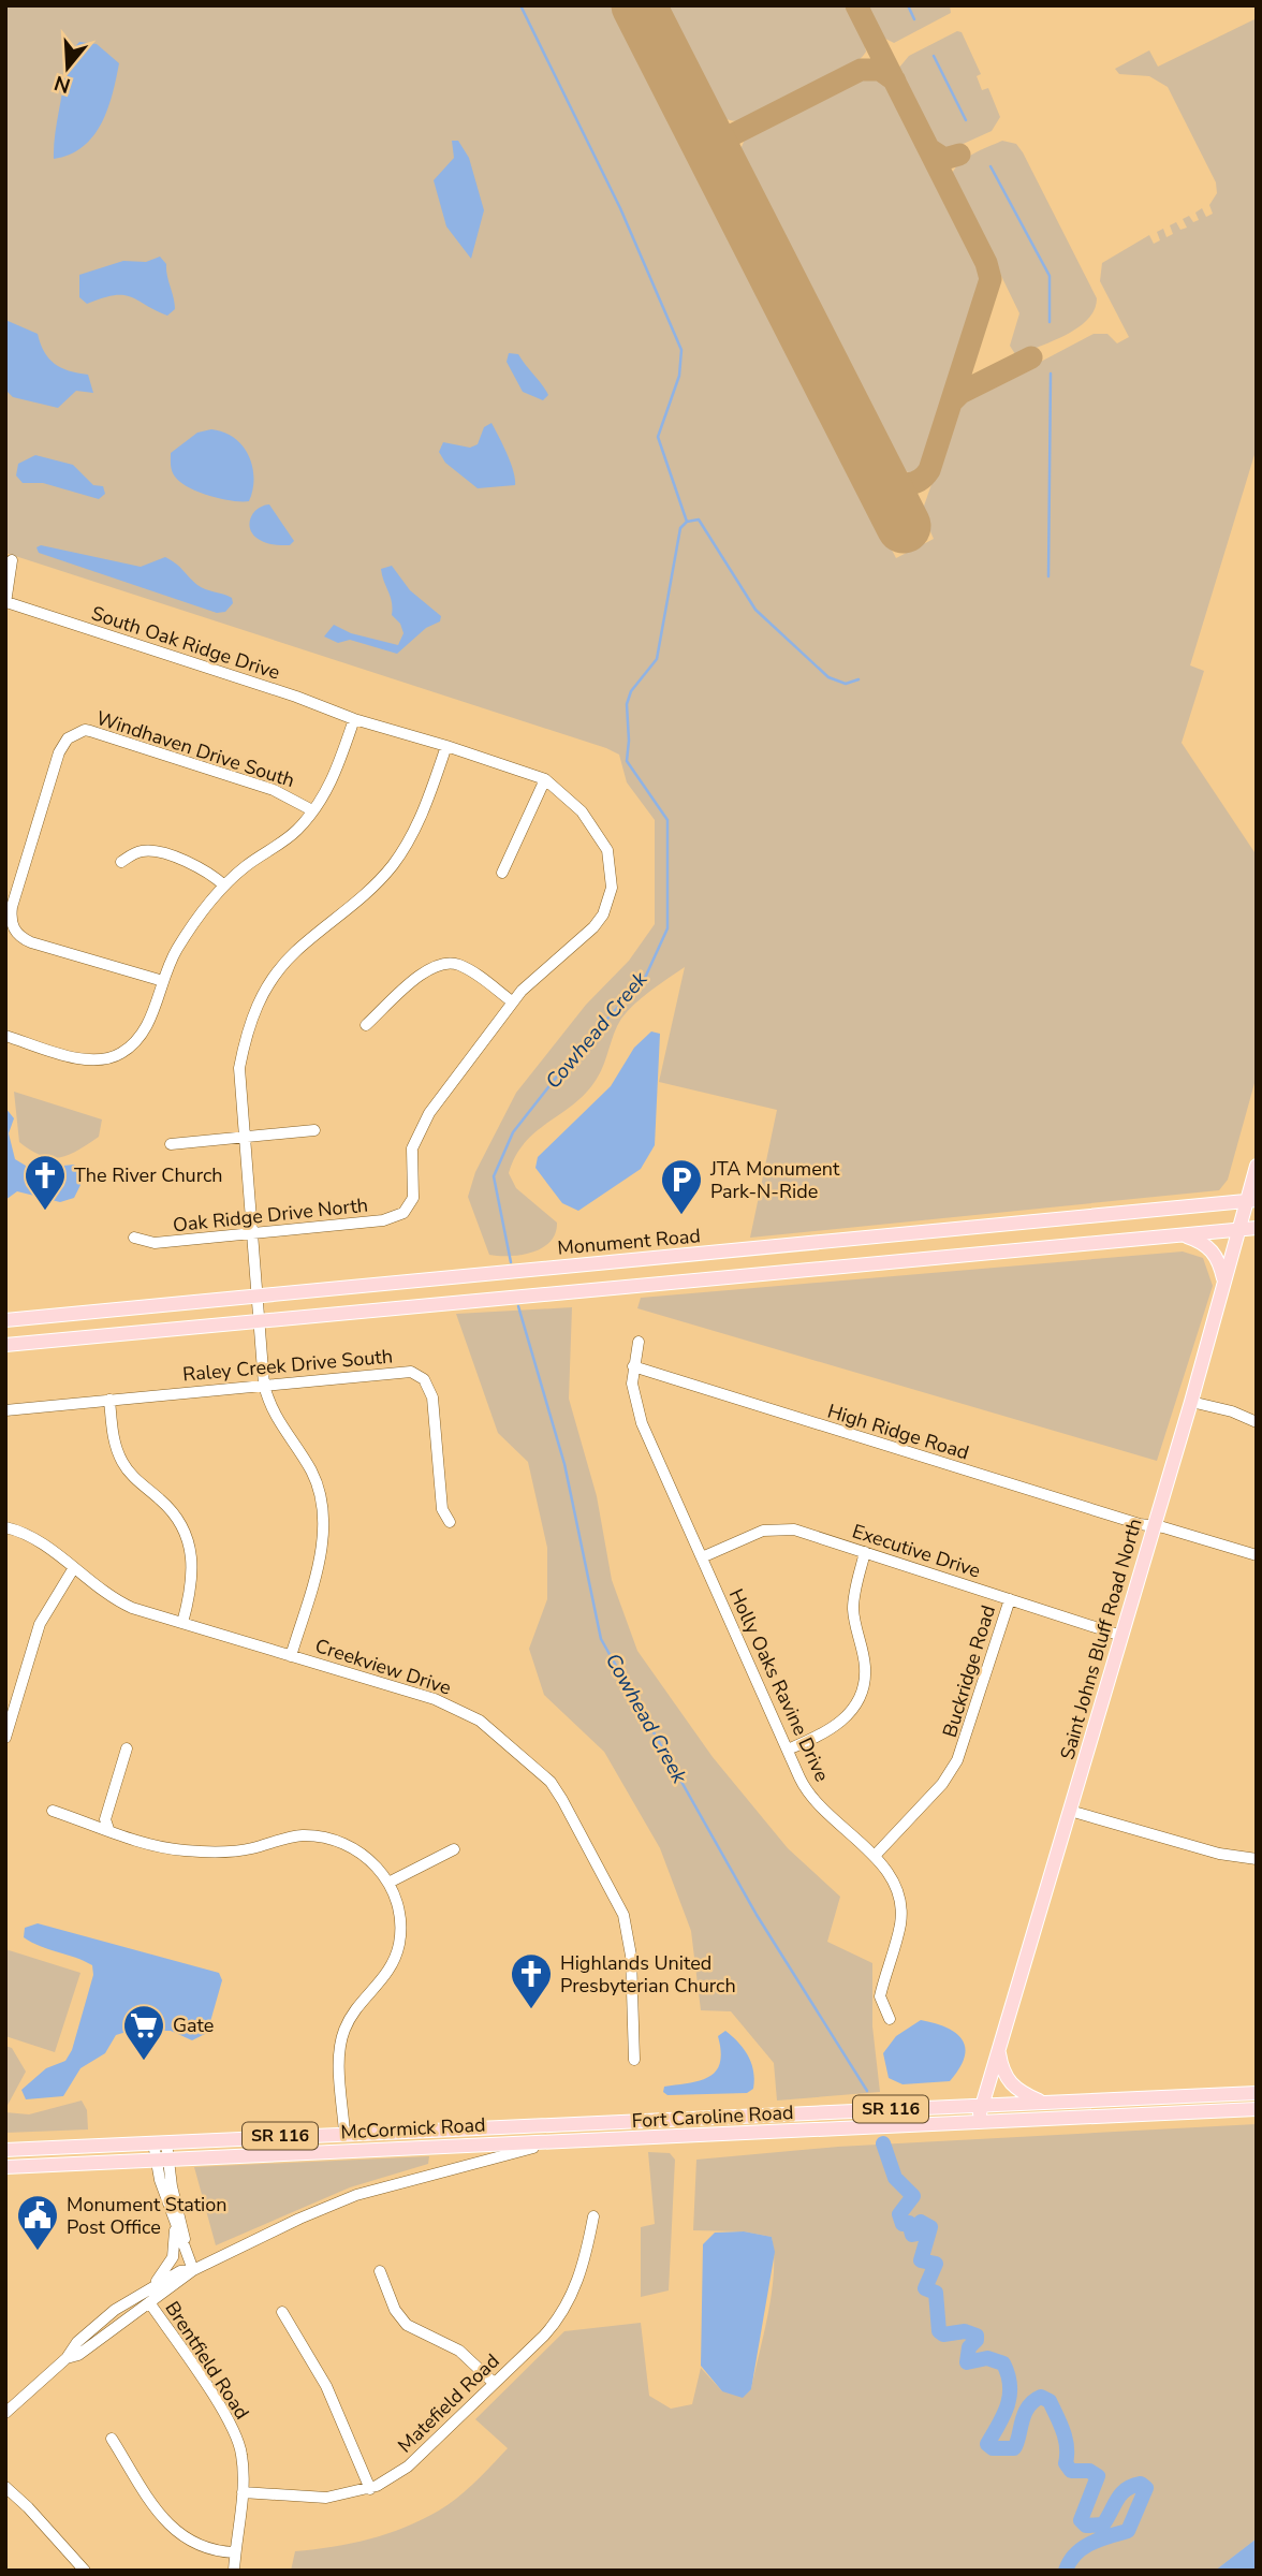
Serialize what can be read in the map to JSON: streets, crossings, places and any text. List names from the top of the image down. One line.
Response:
{"streets":{"main road":["Monument Road","Saint Johns Bluff Road North","SR 116","Fort Caroline Road","McCormick Road"],"street":["South Oak Ridge Drive","Windhaven Drive South","Oak Ridge Drive North","Raley Creek Drive South","High Ridge Road","Executive Drive","Creekview Drive","Buckridge Road","Holly Oaks Ravine Drive","Brentfield Road","Matefield Road"]},"crossings":[["Monument Road","Saint Johns Bluff Road North"],["High Ridge Road","Saint Johns Bluff Road North"],["High Ridge Road","Holly Oaks Ravine Drive"],["Executive Drive","Saint Johns Bluff Road North"],["Executive Drive","Buckridge Road"],["Executive Drive","Holly Oaks Ravine Drive"],["Saint Johns Bluff Road North","Fort Caroline Road"],["Buckridge Road","Holly Oaks Ravine Drive"],["Fort Caroline Road","McCormick Road"],["Fort Caroline Road","Brentfield Road"],["Brentfield Road","Matefield Road"]],"water":["Cowhead Creek"],"places":{"church":["The River Church","Highlands United Presbyterian Church"],"parking":["JTA Monument Park-N-Ride"],"supermarket":["Gate"],"public building":["Monument Station Post Office"]},"north":"bottom"}
